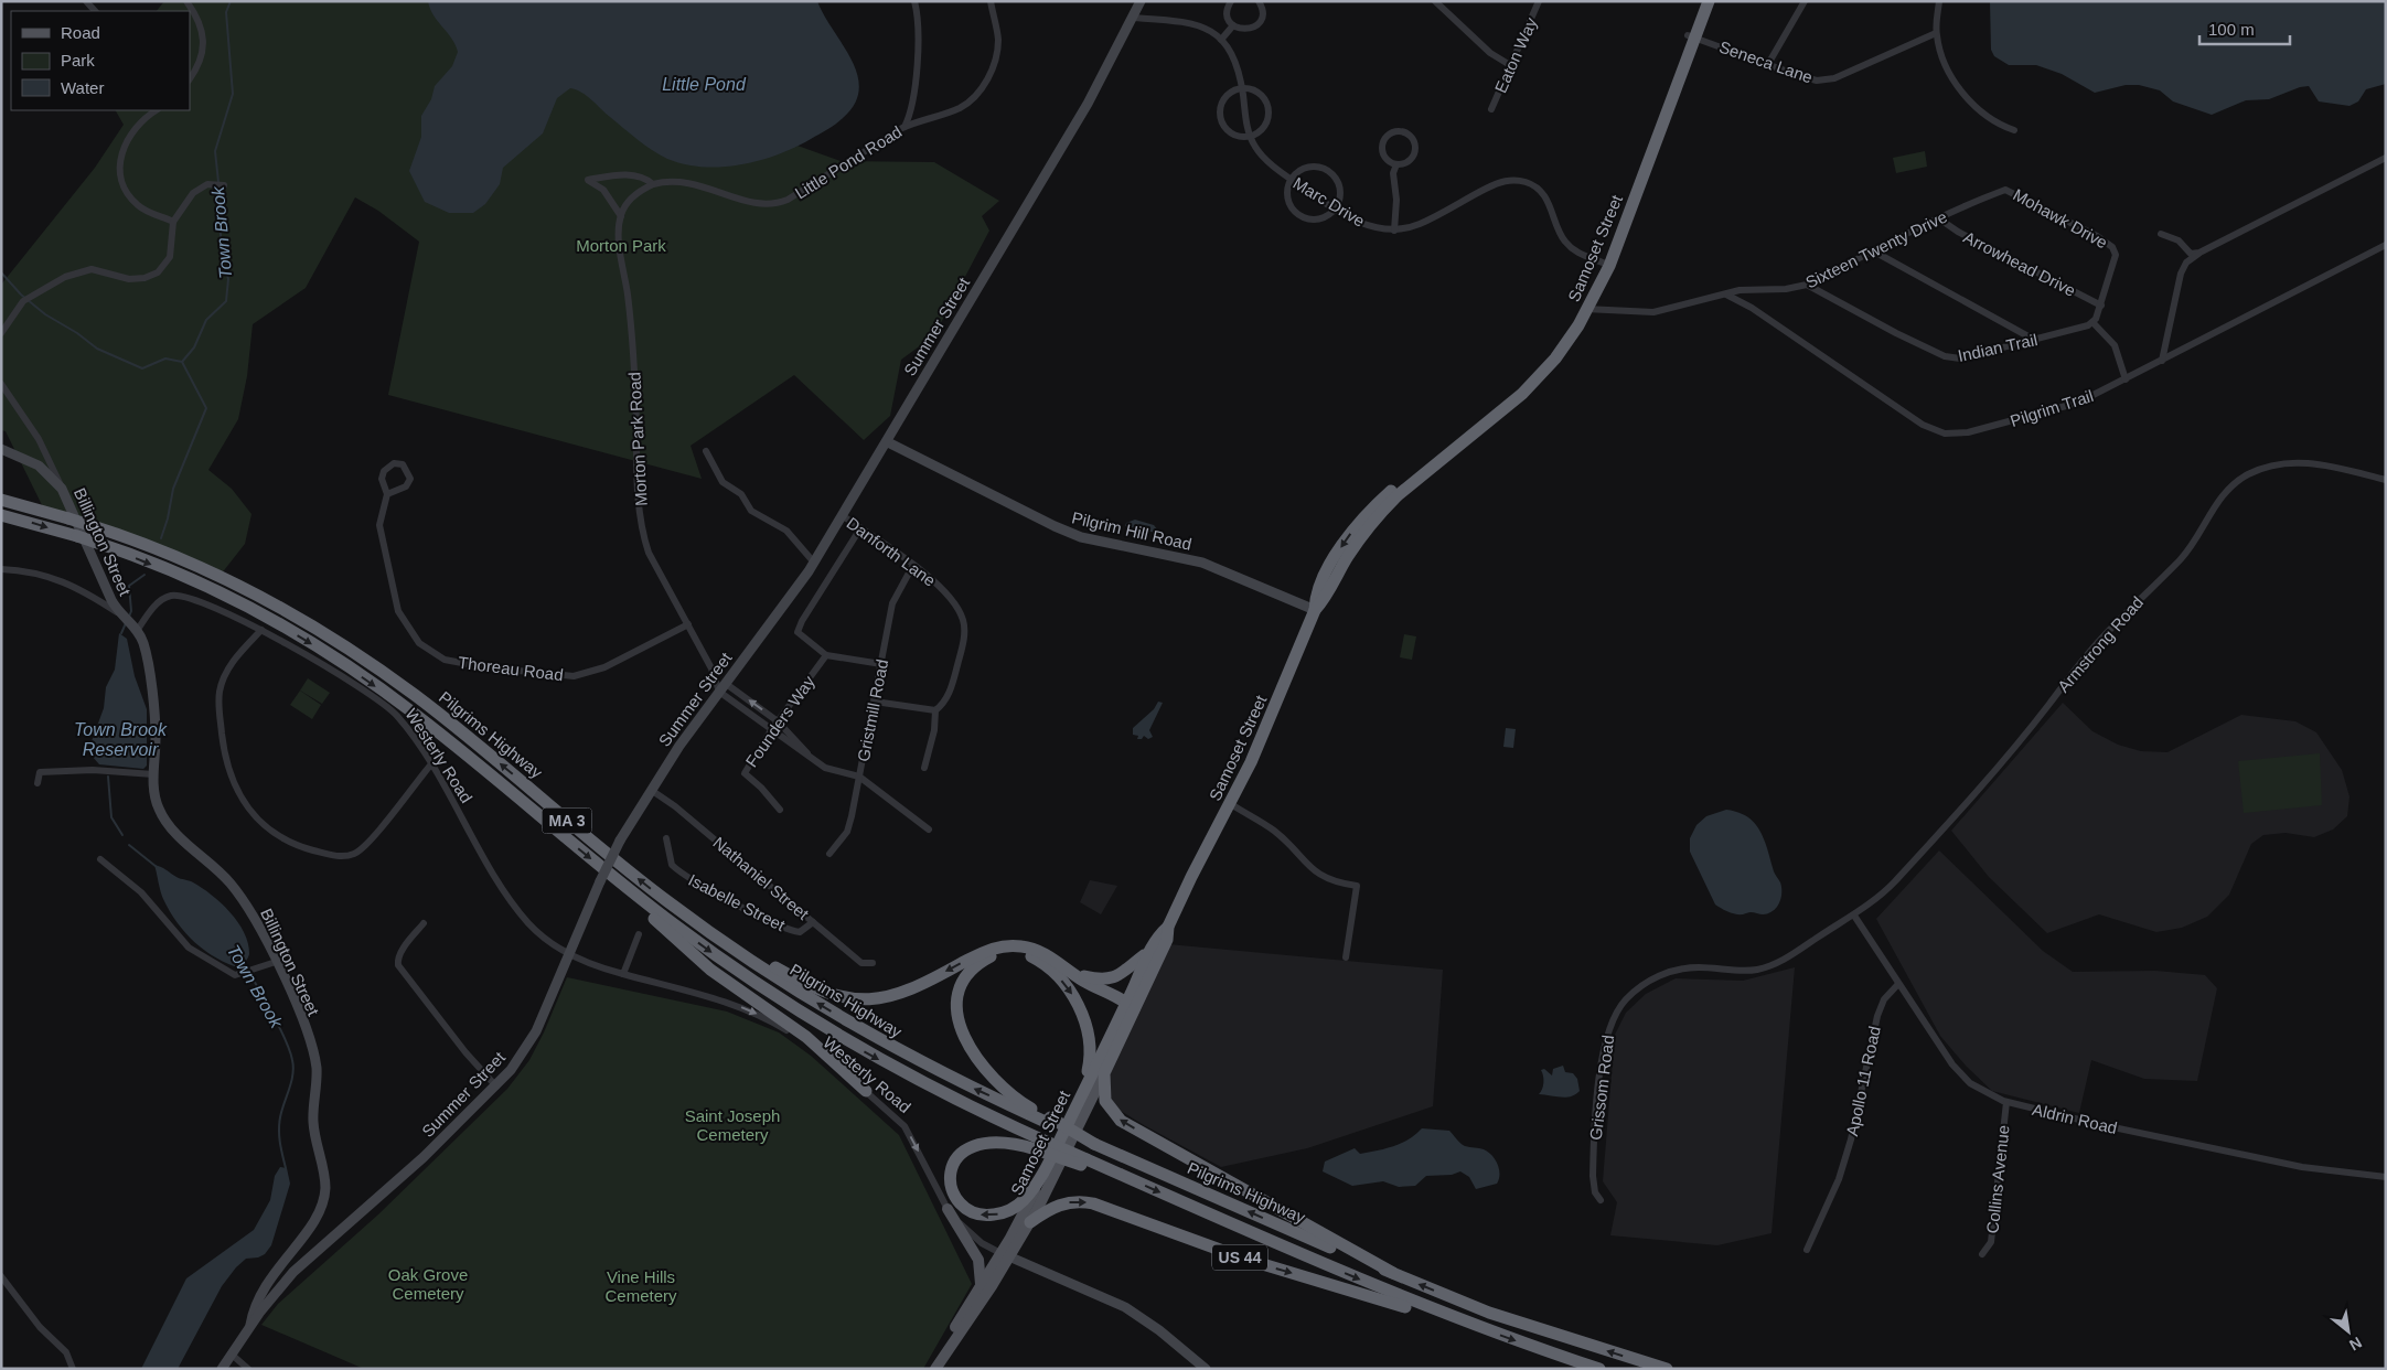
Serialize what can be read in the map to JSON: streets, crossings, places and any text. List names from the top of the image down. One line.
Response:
{"streets":{"highway":["Samoset Street","Pilgrims Highway","MA 3","US 44"],"main road":["Summer Street","Pilgrim Hill Road","Billington Street","Westerly Road"],"street":["Eaton Way","Seneca Lane","Little Pond Road","Marc Drive","Mohawk Drive","Sixteen Twenty Drive","Arrowhead Drive","Indian Trail","Pilgrim Trail","Morton Park Road","Danforth Lane","Armstrong Road","Thoreau Road","Gristmill Road","Founders Way","Nathaniel Street","Isabelle Street","Apollo 11 Road","Grissom Road","Aldrin Road","Collins Avenue"]},"crossings":[["Seneca Lane","Samoset Street"],["Little Pond Road","Morton Park Road"],["Marc Drive","Samoset Street"],["Marc Drive","Summer Street"],["Mohawk Drive","Sixteen Twenty Drive"],["Mohawk Drive","Arrowhead Drive"],["Samoset Street","Sixteen Twenty Drive"],["Samoset Street","Pilgrim Hill Road"],["Samoset Street","Westerly Road"],["Samoset Street","US 44"],["Sixteen Twenty Drive","Arrowhead Drive"],["Sixteen Twenty Drive","Indian Trail"],["Sixteen Twenty Drive","Pilgrim Trail"],["Summer Street","Morton Park Road"],["Summer Street","Pilgrim Hill Road"],["Summer Street","Billington Street"],["Summer Street","Danforth Lane"],["Summer Street","Westerly Road"],["Summer Street","Nathaniel Street"],["Morton Park Road","Thoreau Road"],["Billington Street","Westerly Road"],["Danforth Lane","Gristmill Road"],["Armstrong Road","Grissom Road"],["Armstrong Road","Aldrin Road"],["Pilgrims Highway","US 44"],["Nathaniel Street","Isabelle Street"],["Apollo 11 Road","Aldrin Road"],["Grissom Road","Aldrin Road"],["Aldrin Road","Collins Avenue"]],"water":["Little Pond","Town Brook","Town Brook Reservoir"],"parks":["Morton Park","Saint Joseph Cemetery","Oak Grove Cemetery","Vine Hills Cemetery"],"legend":["Road","Park","Water"],"scale_bar":"100 m","north":"bottom right"}
